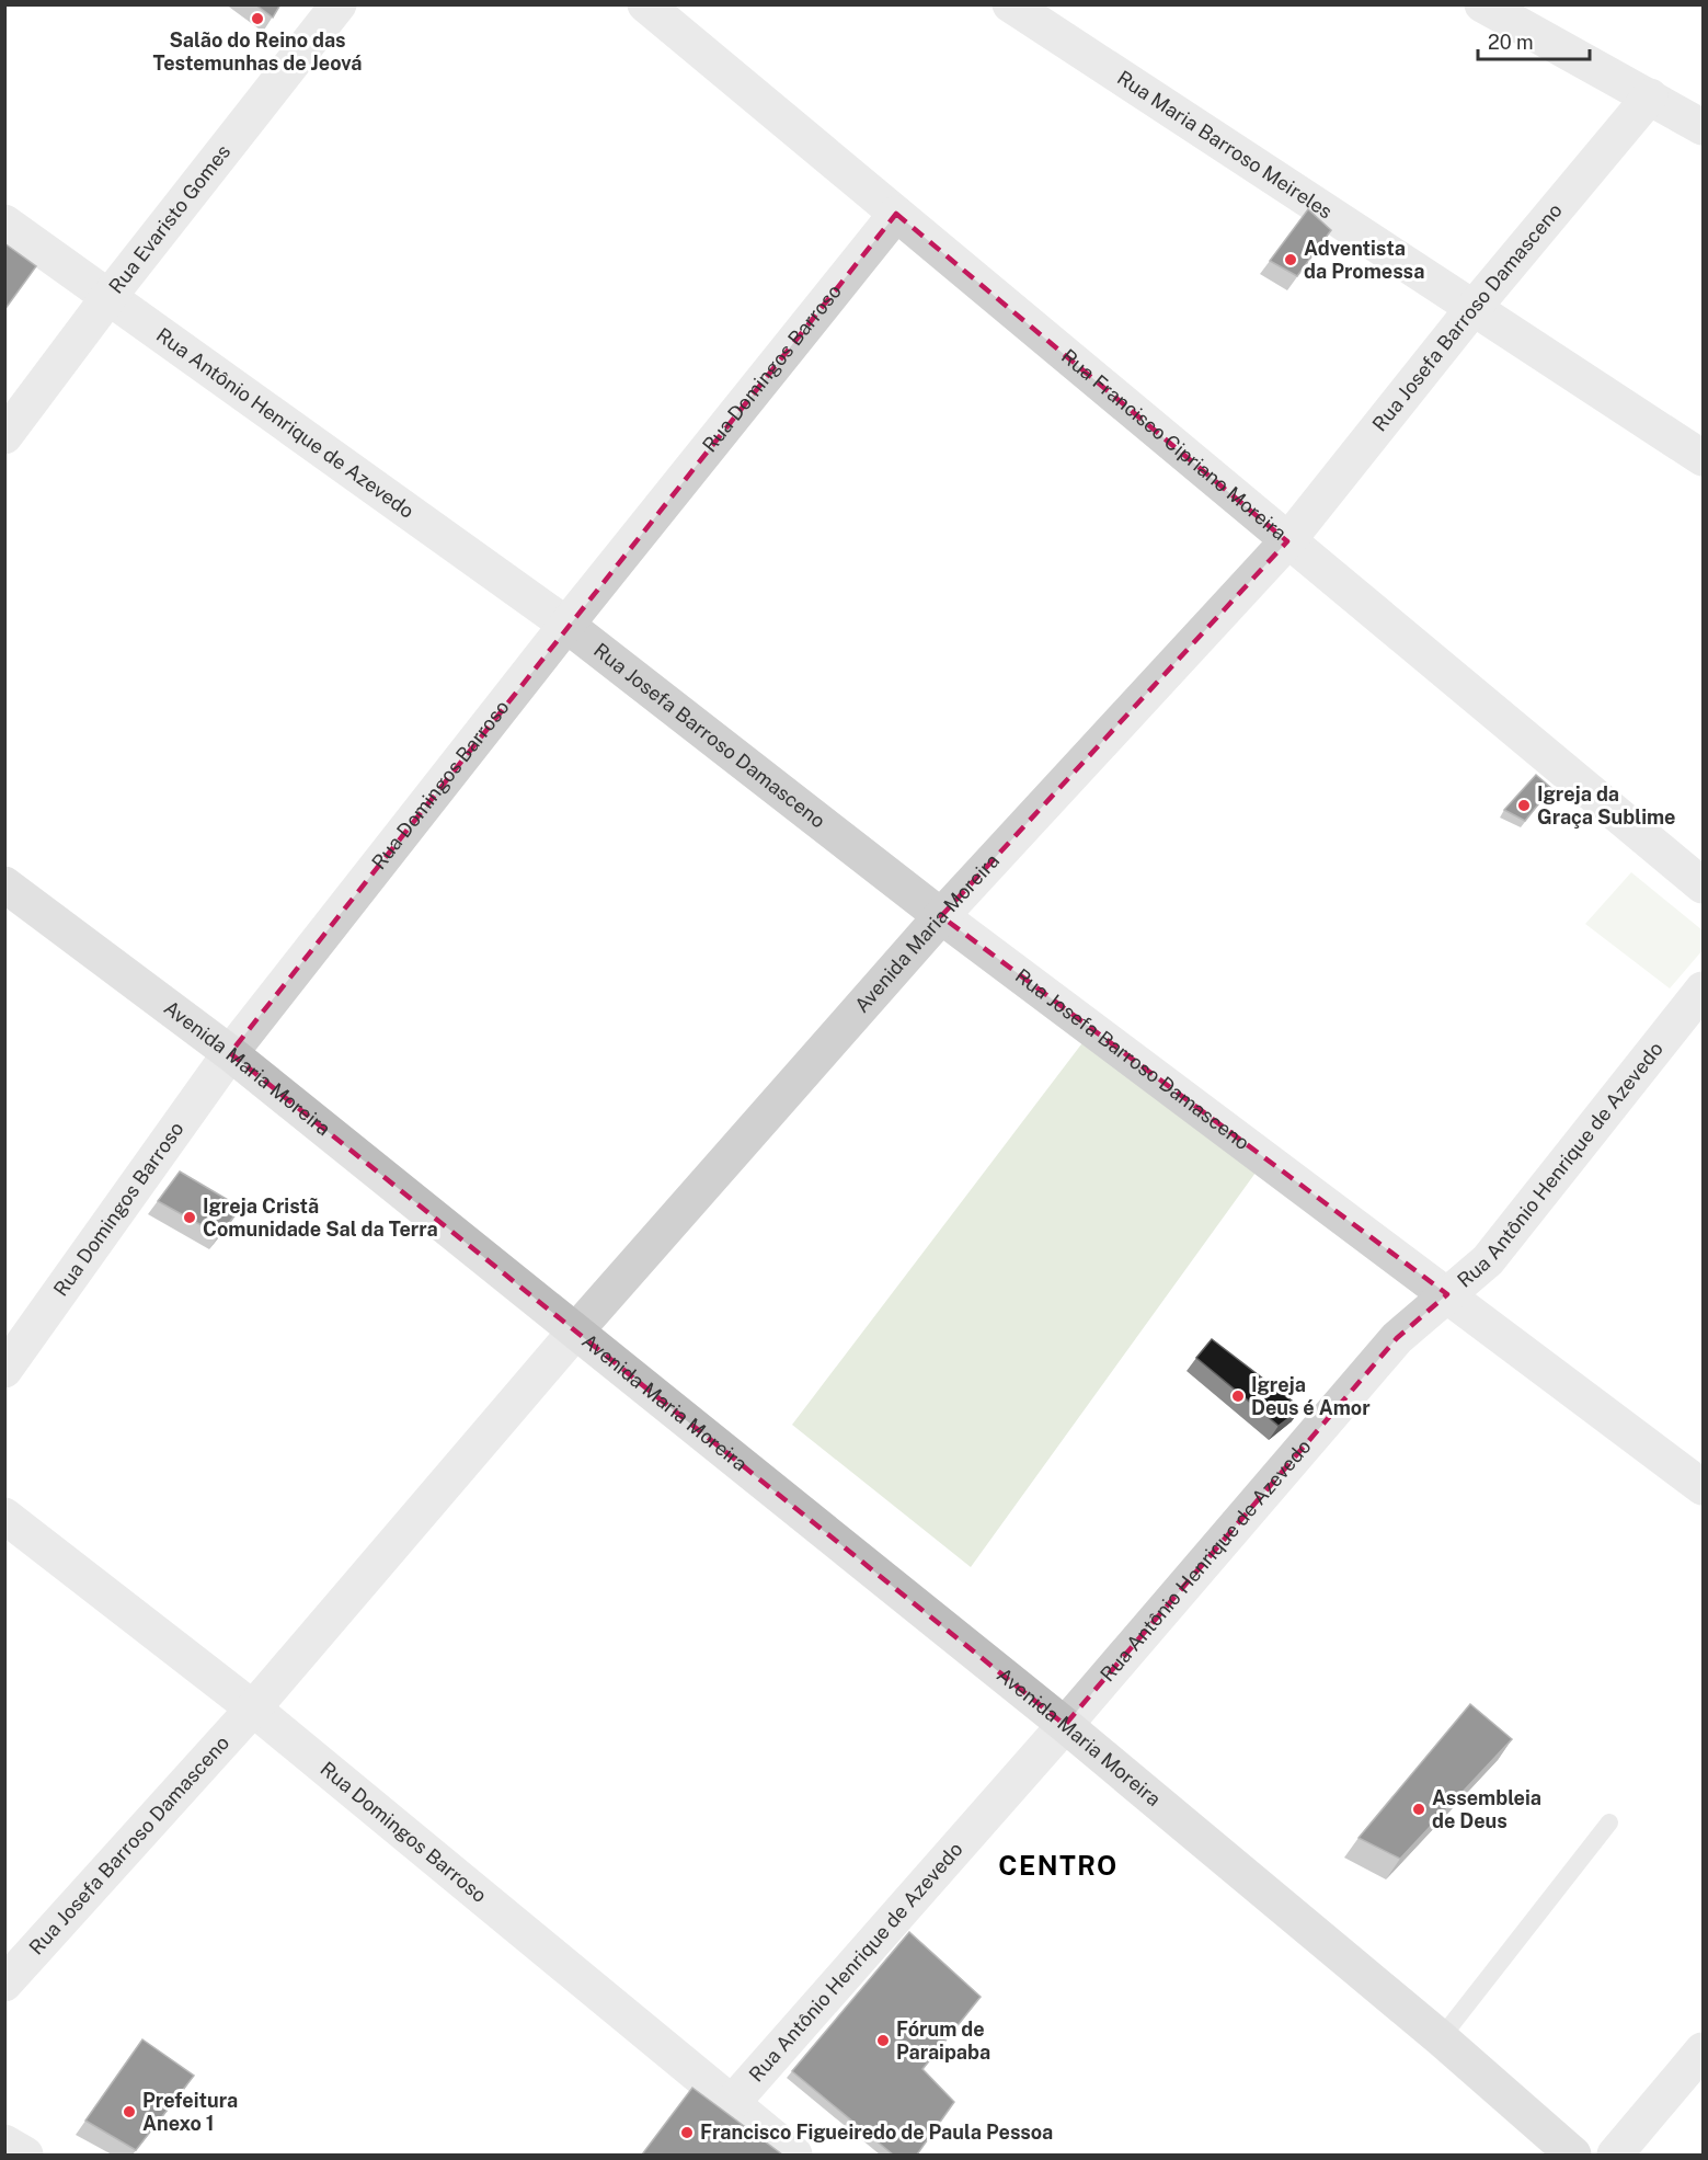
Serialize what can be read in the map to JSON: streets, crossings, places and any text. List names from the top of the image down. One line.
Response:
{"streets":{"main road":["Avenida Maria Moreira"],"street":["Rua Maria Barroso Meireles","Rua Evaristo Gomes","Rua Josefa Barroso Damasceno","Rua Domingos Barroso","Rua Antônio Henrique de Azevedo","Rua Francisco Cipriano Moreira"]},"crossings":[["Rua Maria Barroso Meireles","Rua Josefa Barroso Damasceno"],["Rua Evaristo Gomes","Rua Antônio Henrique de Azevedo"],["Rua Josefa Barroso Damasceno","Rua Domingos Barroso"],["Rua Josefa Barroso Damasceno","Rua Antônio Henrique de Azevedo"],["Rua Josefa Barroso Damasceno","Rua Francisco Cipriano Moreira"],["Rua Josefa Barroso Damasceno","Avenida Maria Moreira"],["Rua Domingos Barroso","Rua Antônio Henrique de Azevedo"],["Rua Domingos Barroso","Rua Francisco Cipriano Moreira"],["Rua Domingos Barroso","Avenida Maria Moreira"],["Rua Antônio Henrique de Azevedo","Avenida Maria Moreira"],["Rua Francisco Cipriano Moreira","Avenida Maria Moreira"]],"districts":["CENTRO"],"places":["Salão do Reino das Testemunhas de Jeová","Adventista da Promessa","Igreja da Graça Sublime","Igreja Cristã Comunidade Sal da Terra","Igreja Deus é Amor","Assembleia de Deus","Fórum de Paraipaba","Prefeitura Anexo 1","Francisco Figueiredo de Paula Pessoa"],"scale_bar":"20 m"}
